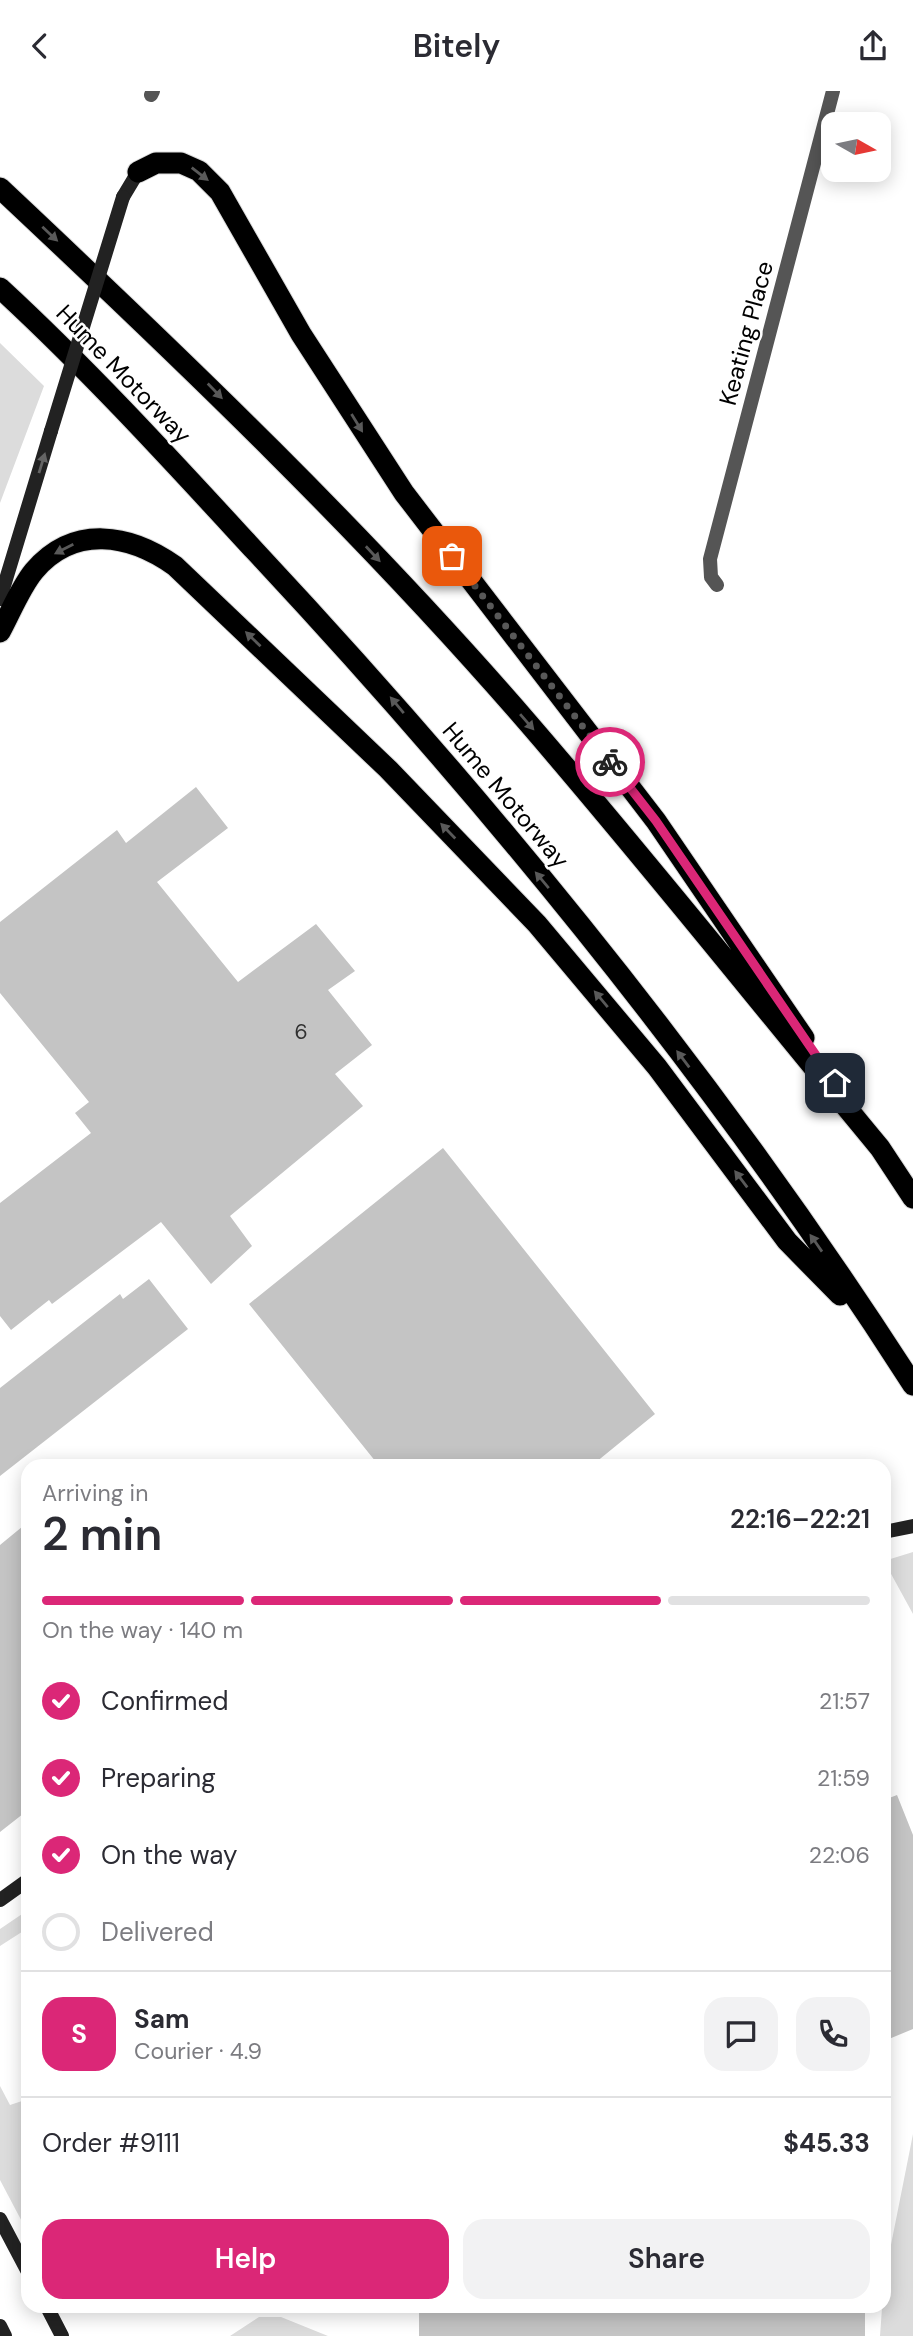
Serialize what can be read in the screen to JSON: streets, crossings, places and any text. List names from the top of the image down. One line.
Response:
{"streets":{"highway":["Hume Motorway"],"street":["Keating Place"]},"house_numbers":["6"],"north":"right","page":{"header":"Bitely","heading":["2 min","Arriving in","22:16–22:21"],"panel":["Sam","Courier · 4.9","Order #9111","$45.33"],"bar":"On the way · 140 m","list":[["Confirmed","21:57"],["Preparing","21:59"],["On the way","22:06"],"Delivered"],"round":"S","buttons":["Help","Share"]}}
